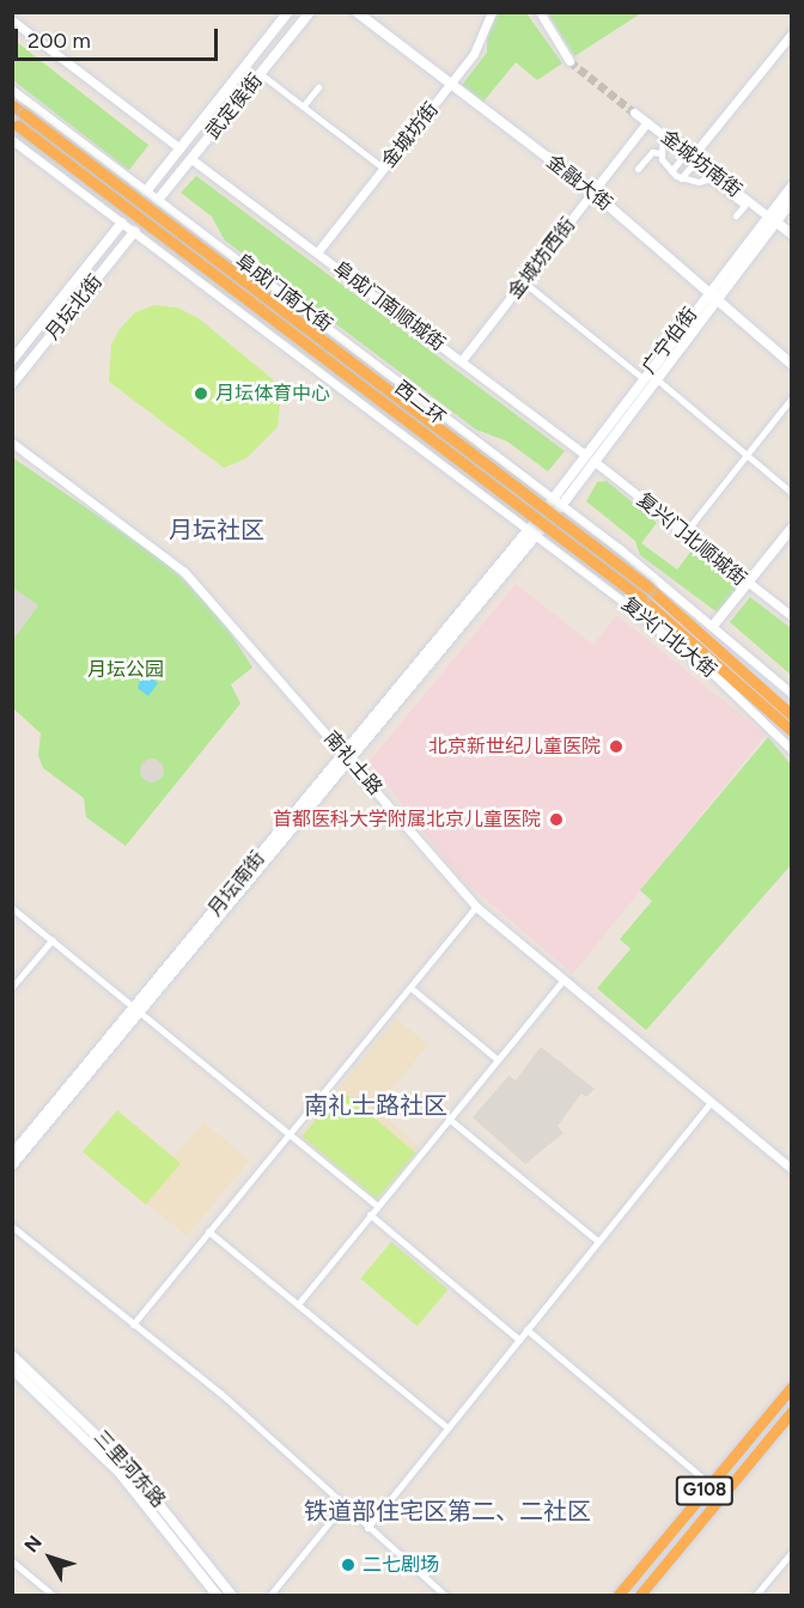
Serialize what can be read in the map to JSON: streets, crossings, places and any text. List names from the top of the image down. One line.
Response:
{"streets":{"highway":["西二环","G108"],"main road":["武定侯街","金融大街","月坛北街","广宁伯街","月坛南街","三里河东路"],"street":["金城坊街","金城坊南街","金城坊西街","阜成门南大街","阜成门南顺城街","复兴门北顺城街","复兴门北大街","南礼士路"]},"crossings":[["武定侯街","阜成门南大街"],["武定侯街","阜成门南顺城街"],["金城坊街","金融大街"],["金城坊街","阜成门南顺城街"],["金城坊南街","金城坊西街"],["金城坊南街","广宁伯街"],["金融大街","金城坊西街"],["金融大街","广宁伯街"],["金城坊西街","阜成门南顺城街"],["阜成门南大街","月坛北街"],["阜成门南大街","广宁伯街"],["阜成门南大街","复兴门北大街"],["阜成门南大街","月坛南街"],["阜成门南顺城街","广宁伯街"],["广宁伯街","复兴门北顺城街"],["广宁伯街","复兴门北大街"],["广宁伯街","月坛南街"],["复兴门北大街","月坛南街"],["南礼士路","月坛南街"]],"districts":["月坛社区","南礼士路社区","铁道部住宅区第二、二社区"],"parks":["月坛公园"],"places":["月坛体育中心","北京新世纪儿童医院","首都医科大学附属北京儿童医院","二七剧场"],"scale_bar":"200 m","north":"top left"}
